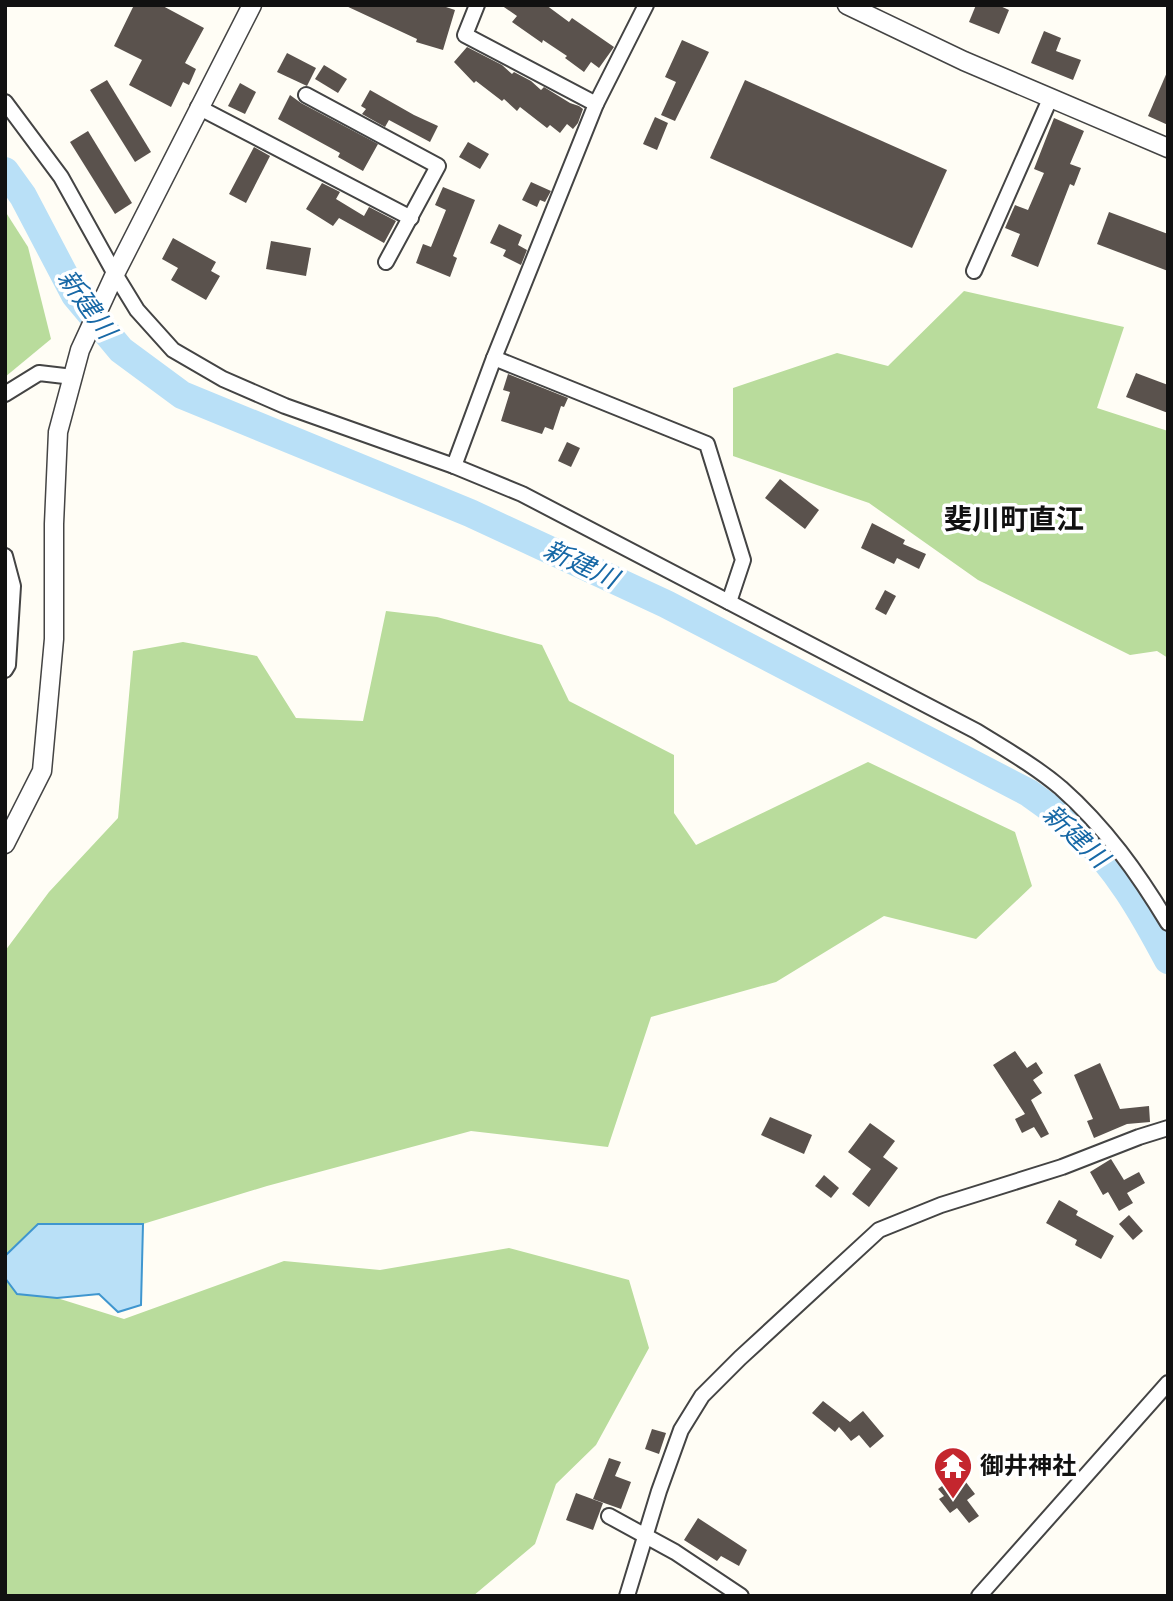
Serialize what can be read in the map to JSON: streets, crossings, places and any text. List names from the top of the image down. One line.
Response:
{"districts":["斐川町直江"],"water":["新建川"],"places":{"temple":["御井神社"]}}
